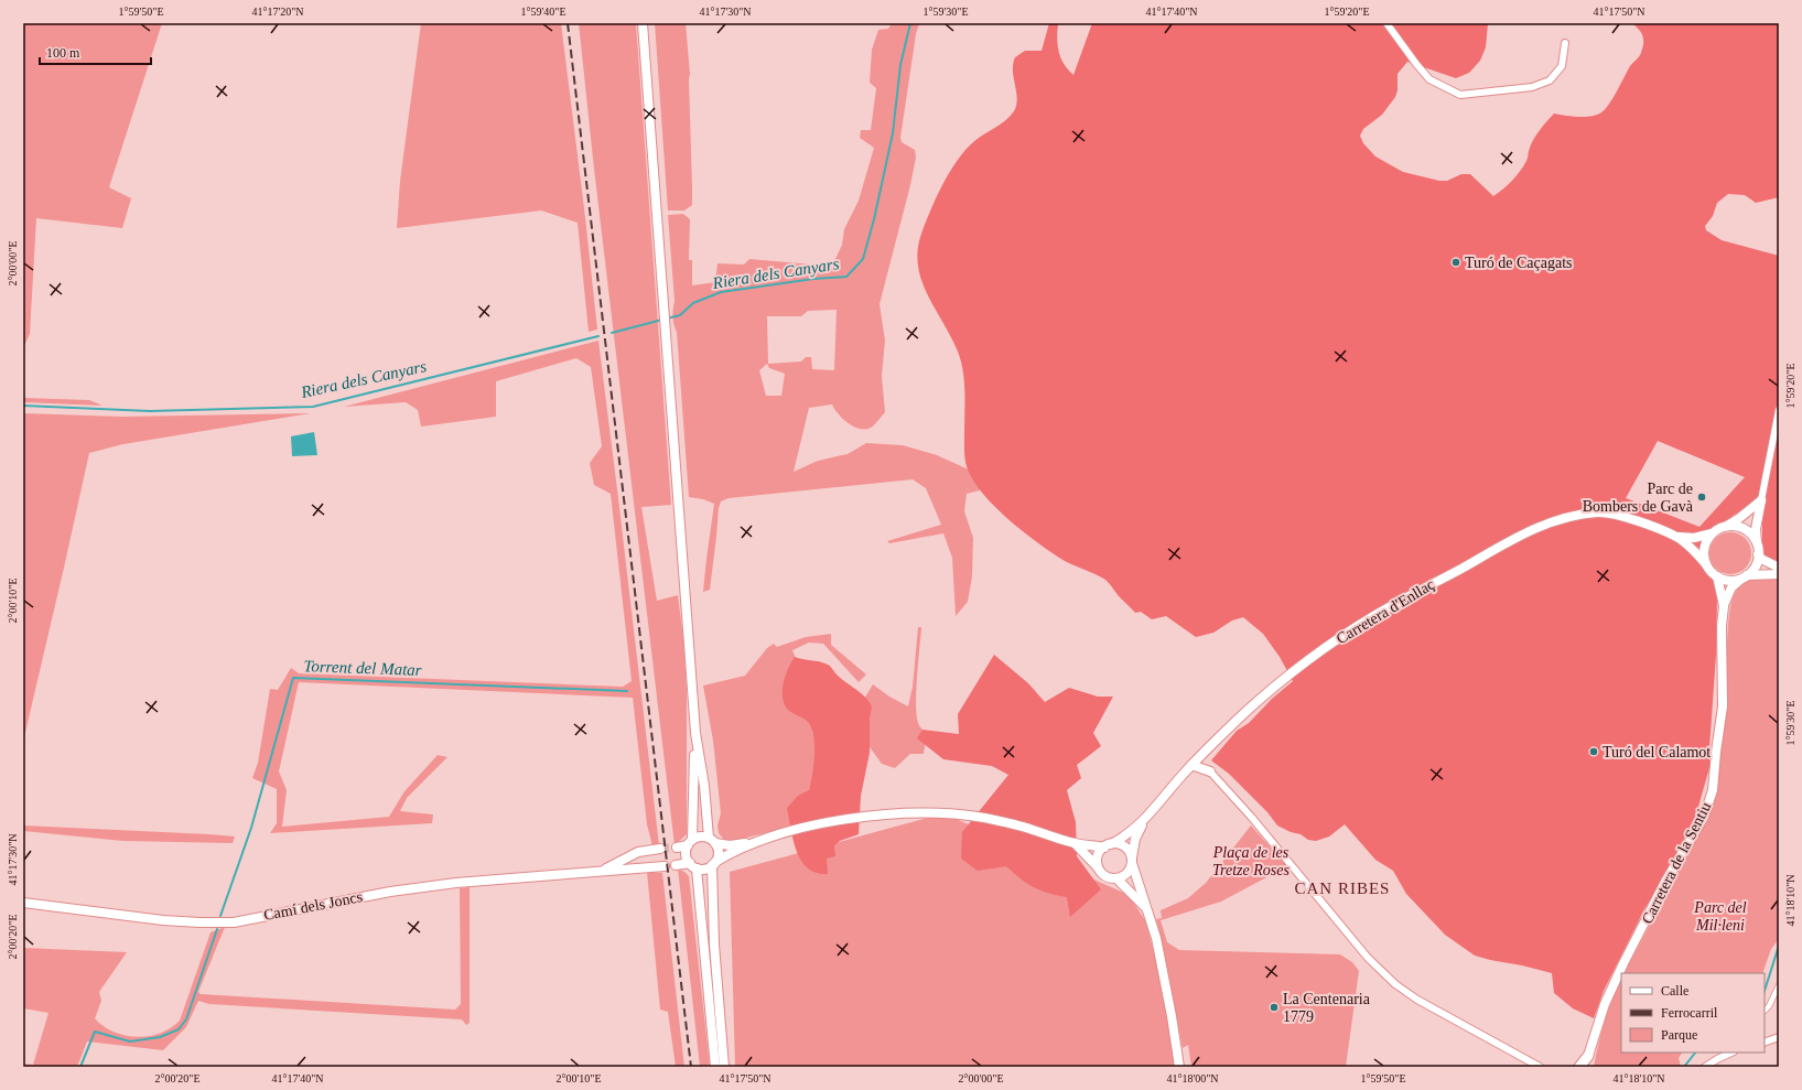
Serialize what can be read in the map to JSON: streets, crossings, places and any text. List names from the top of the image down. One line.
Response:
{"streets":{"street":["Carretera d'Enllaç","Carretera de la Sentiu","Camí dels Joncs"]},"crossings":[["Carretera d'Enllaç","Carretera de la Sentiu"]],"districts":["CAN RIBES"],"water":["Riera dels Canyars","Torrent del Matar"],"parks":["Plaça de les Tretze Roses","Parc del Mil·leni"],"places":["Turó de Caçagats","Parc de Bombers de Gavà","Turó del Calamot","La Centenaria 1779"],"legend":["Calle","Ferrocarril","Parque"],"scale_bar":"100 m","coordinates":["1°59'50\"E","41°17'20\"N","1°59'40\"E","41°17'30\"N","1°59'30\"E","41°17'40\"N","1°59'20\"E","41°17'50\"N","2°00'00\"E","2°00'10\"E","41°18'10\"N","2°00'20\"E","41°18'00\"N"]}
